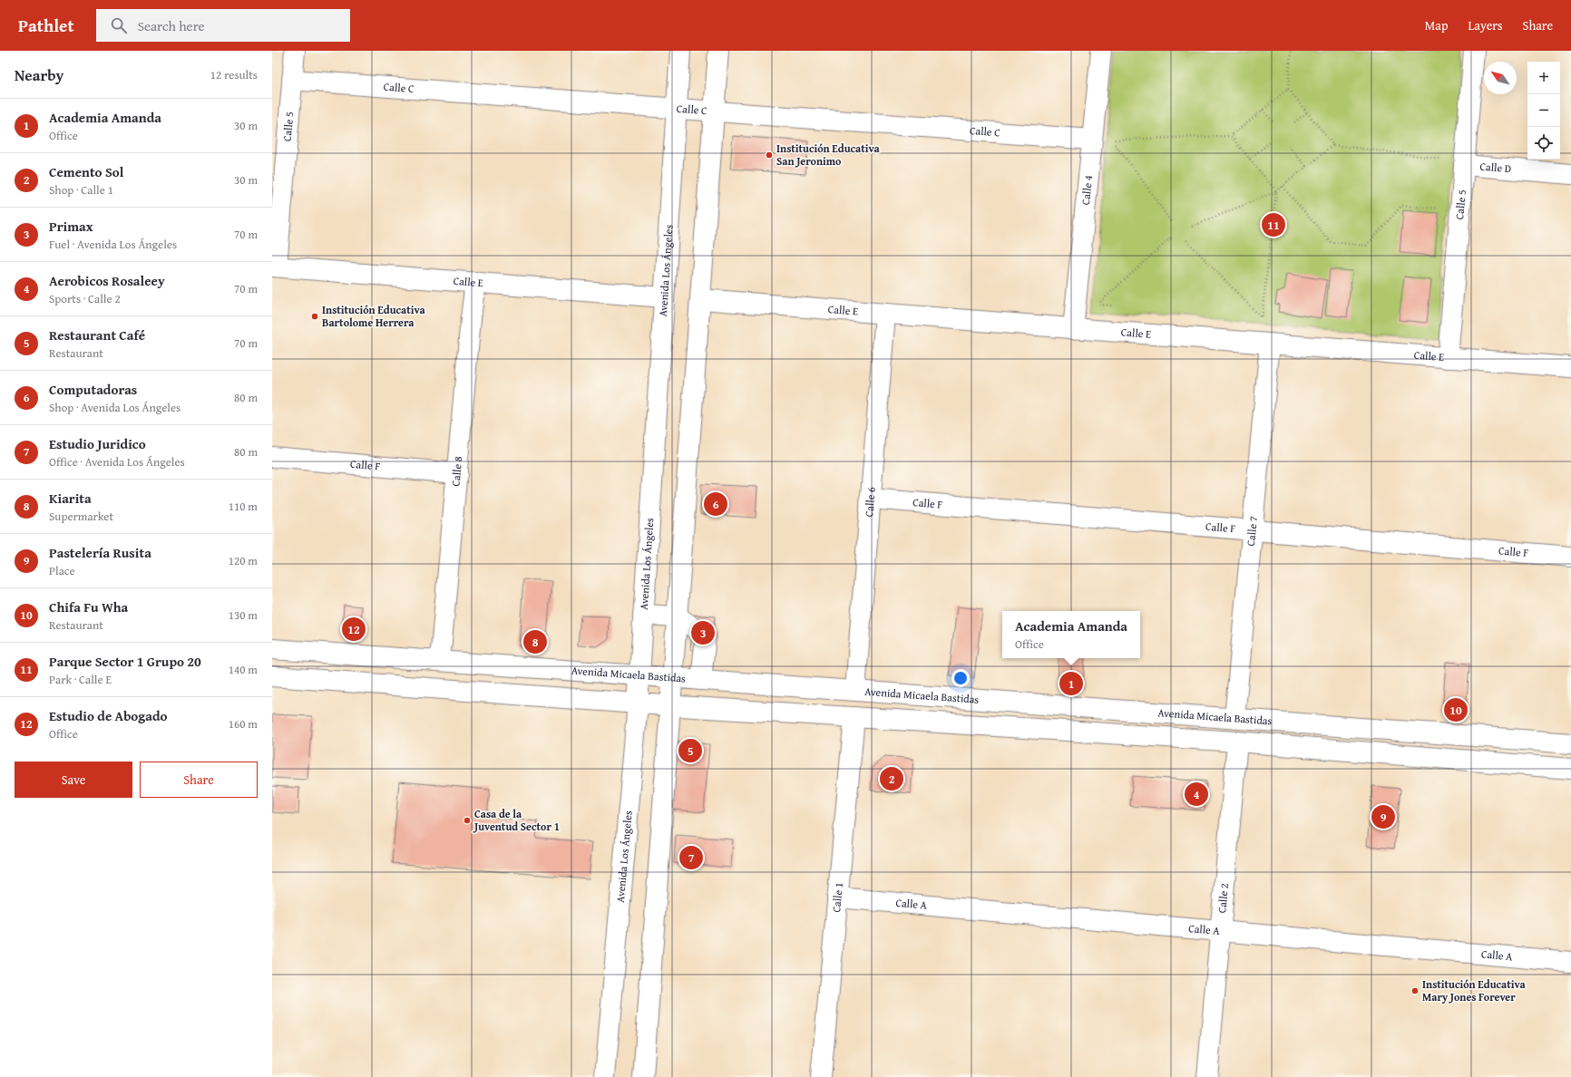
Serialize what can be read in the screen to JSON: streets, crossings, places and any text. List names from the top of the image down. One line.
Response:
{"streets":{"street":["Calle C","Calle 5","Calle D","Calle 4","Avenida Los Ángeles","Calle E","Calle F","Calle 8","Calle 6","Calle 7","Avenida Micaela Bastidas","Calle 1","Calle 2","Calle A"]},"crossings":[["Calle C","Calle 5"],["Calle C","Calle 4"],["Calle C","Avenida Los Ángeles"],["Calle 5","Calle D"],["Calle 5","Calle E"],["Calle 4","Calle E"],["Avenida Los Ángeles","Calle E"],["Avenida Los Ángeles","Avenida Micaela Bastidas"],["Calle E","Calle 8"],["Calle E","Calle 6"],["Calle E","Calle 7"],["Calle F","Calle 8"],["Calle F","Calle 6"],["Calle F","Calle 7"],["Calle 8","Avenida Micaela Bastidas"],["Calle 6","Avenida Micaela Bastidas"],["Calle 7","Avenida Micaela Bastidas"],["Calle 1","Calle A"],["Calle 2","Calle A"]],"places":["Institución Educativa San Jeronimo","Institución Educativa Bartolome Herrera","Casa de la Juventud Sector 1","Institución Educativa Mary Jones Forever"],"north":"top left","page":{"header":"Pathlet","search":"Search here","nav":["Map","Layers","Share"],"heading":["Nearby","12 results"],"map_buttons":["+","−"],"list":[{"mark":"1","name":"Academia Amanda","note":"Office","value":"30 m"},{"mark":"2","name":"Cemento Sol","note":"Shop · Calle 1","value":"30 m"},{"mark":"3","name":"Primax","note":"Fuel · Avenida Los Ángeles","value":"70 m"},{"mark":"4","name":"Aerobicos Rosaleey","note":"Sports · Calle 2","value":"70 m"},{"mark":"5","name":"Restaurant Café","note":"Restaurant","value":"70 m"},{"mark":"6","name":"Computadoras","note":"Shop · Avenida Los Ángeles","value":"80 m"},{"mark":"7","name":"Estudio Juridico","note":"Office · Avenida Los Ángeles","value":"80 m"},{"mark":"8","name":"Kiarita","note":"Supermarket","value":"110 m"},{"mark":"9","name":"Pastelería Rusita","note":"Place","value":"120 m"},{"mark":"10","name":"Chifa Fu Wha","note":"Restaurant","value":"130 m"},{"mark":"11","name":"Parque Sector 1 Grupo 20","note":"Park · Calle E","value":"140 m"},{"mark":"12","name":"Estudio de Abogado","note":"Office","value":"160 m"}],"pins":["11","6","12","3","8","1","10","5","2","4","9","7"],"popup":["Academia Amanda","Office"],"buttons":["Save","Share"]}}
